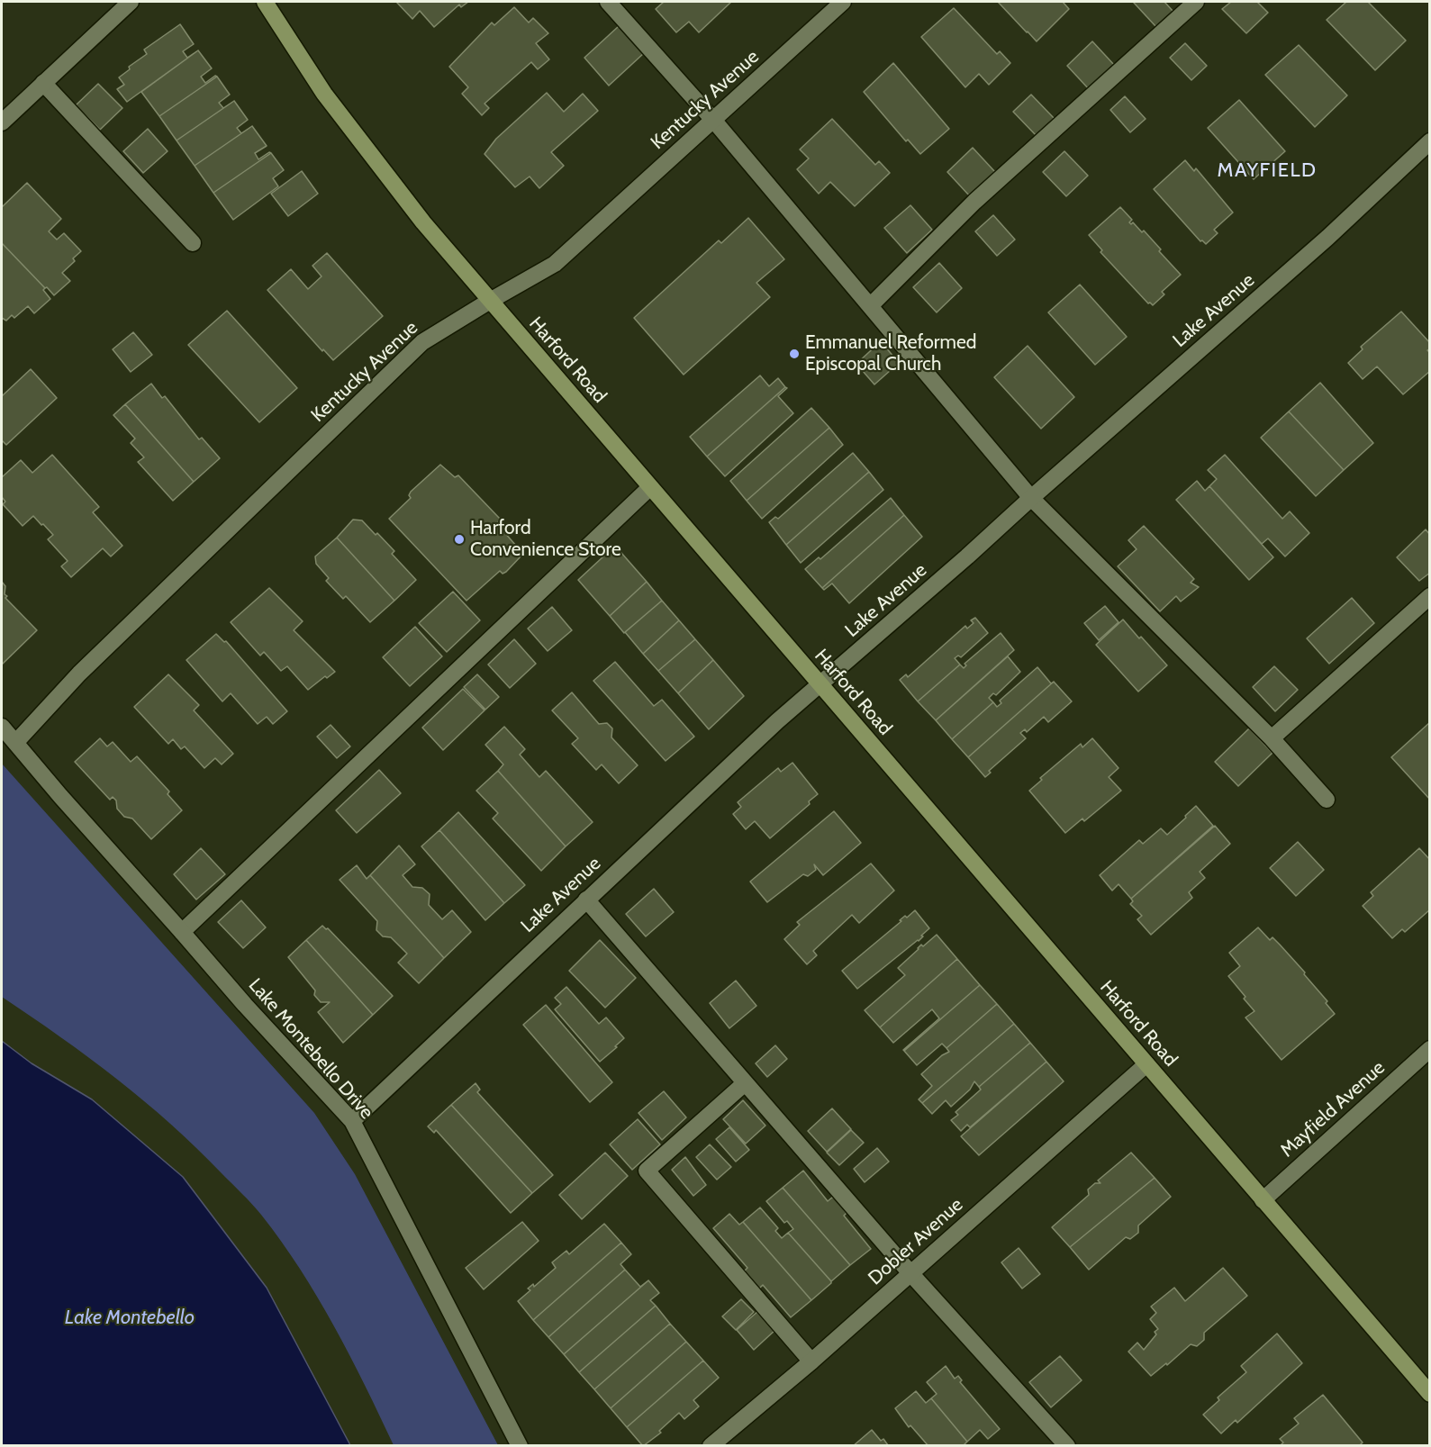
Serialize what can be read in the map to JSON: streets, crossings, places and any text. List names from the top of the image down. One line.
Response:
{"streets":{"main road":["Harford Road"],"street":["Kentucky Avenue","Lake Avenue","Lake Montebello Drive","Mayfield Avenue","Dobler Avenue"]},"crossings":[["Kentucky Avenue","Harford Road"],["Kentucky Avenue","Lake Montebello Drive"],["Lake Avenue","Harford Road"],["Lake Avenue","Lake Montebello Drive"],["Harford Road","Mayfield Avenue"],["Harford Road","Dobler Avenue"]],"districts":["MAYFIELD"],"water":["Lake Montebello"],"places":["Emmanuel Reformed Episcopal Church","Harford Convenience Store"]}
